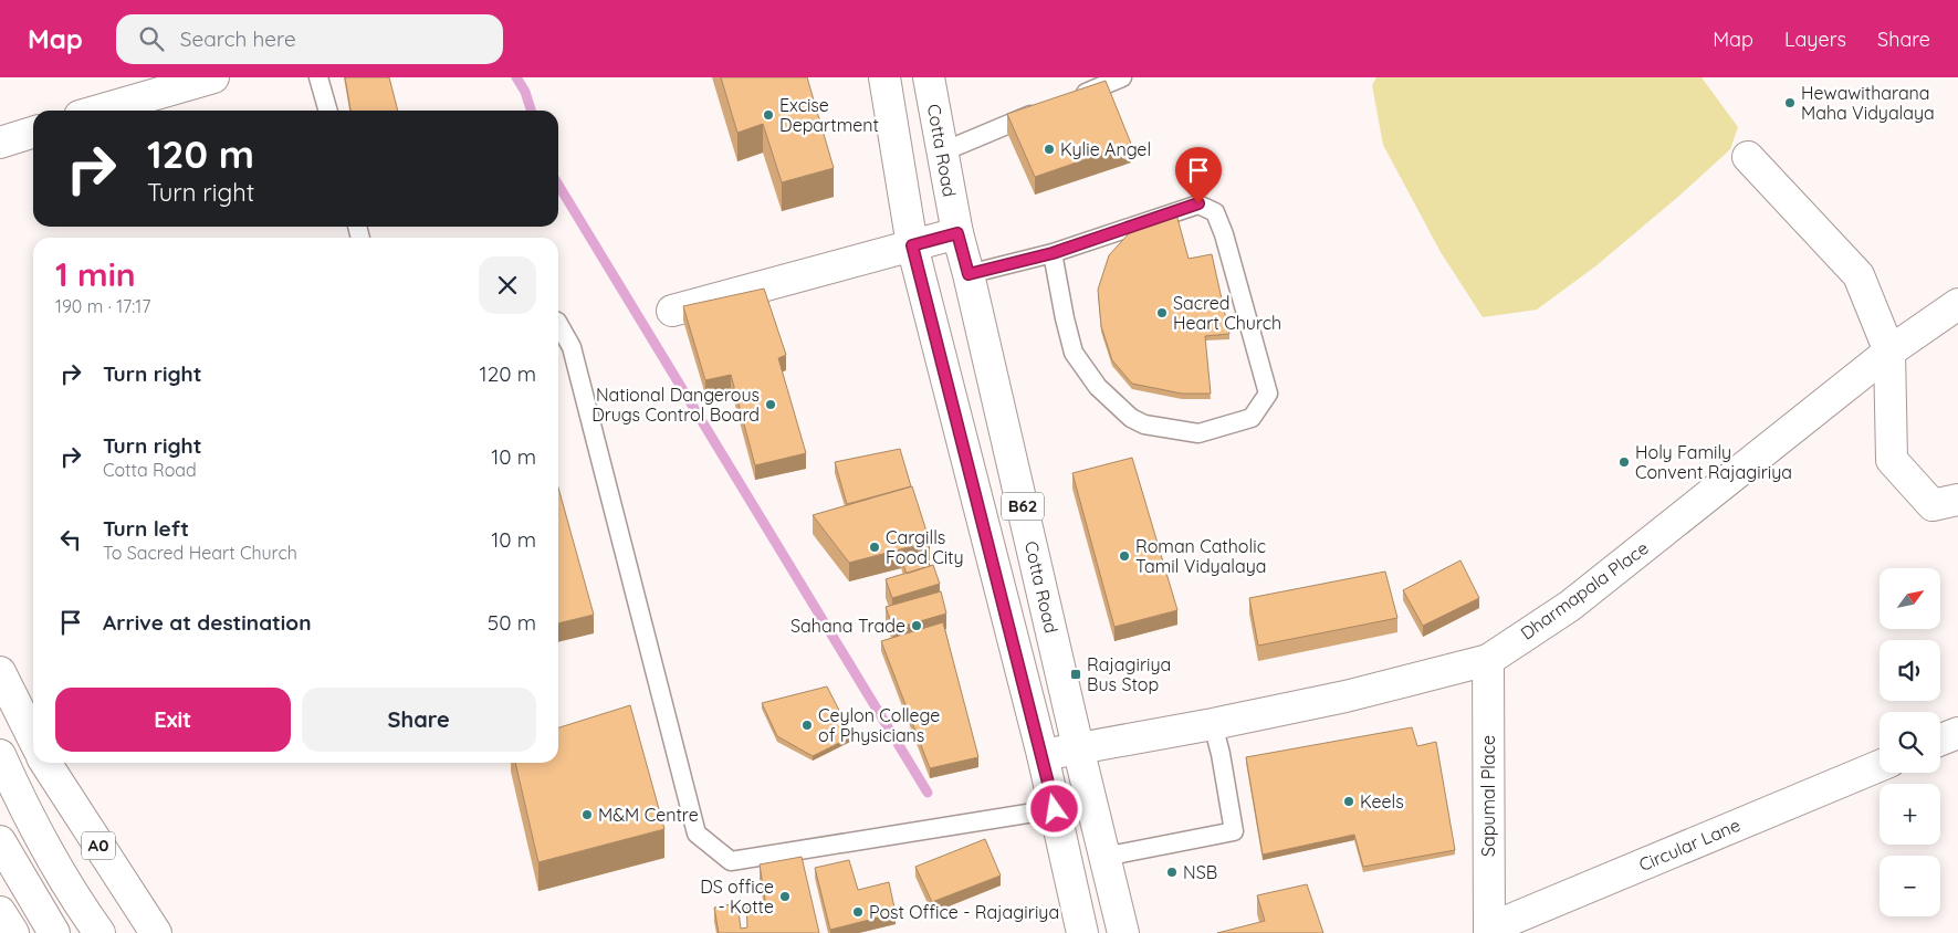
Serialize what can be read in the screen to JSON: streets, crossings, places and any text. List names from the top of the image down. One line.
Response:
{"streets":{"main road":["Cotta Road","B62","Dharmapala Place","Sapumal Place","Circular Lane","A0"]},"crossings":[["Cotta Road","Dharmapala Place"],["B62","Dharmapala Place"],["Dharmapala Place","Sapumal Place"],["Sapumal Place","Circular Lane"]],"places":{"other":["Hewawitharana Maha Vidyalaya","Excise Department","Kylie Angel","Sacred Heart Church","National Dangerous Drugs Control Board","Holy Family Convent Rajagiriya","Cargills Food City","Roman Catholic Tamil Vidyalaya","Sahana Trade","Ceylon College of Physicians","Keels","M&M Centre","NSB","DS office - Kotte","Post Office - Rajagiriya"],"transit":["Rajagiriya Bus Stop"]},"north":"top right","page":{"header":"Map","search":"Search here","nav":["Map","Layers","Share"],"turn":["120 m","Turn right"],"heading":["1 min","190 m · 17:17"],"list":[{"name":"Turn right","value":"120 m"},{"name":"Turn right","note":"Cotta Road","value":"10 m"},{"name":"Turn left","note":"To Sacred Heart Church","value":"10 m"},{"name":"Arrive at destination","value":"50 m"}],"map_buttons":["+","−"],"buttons":["Exit","Share"]}}
